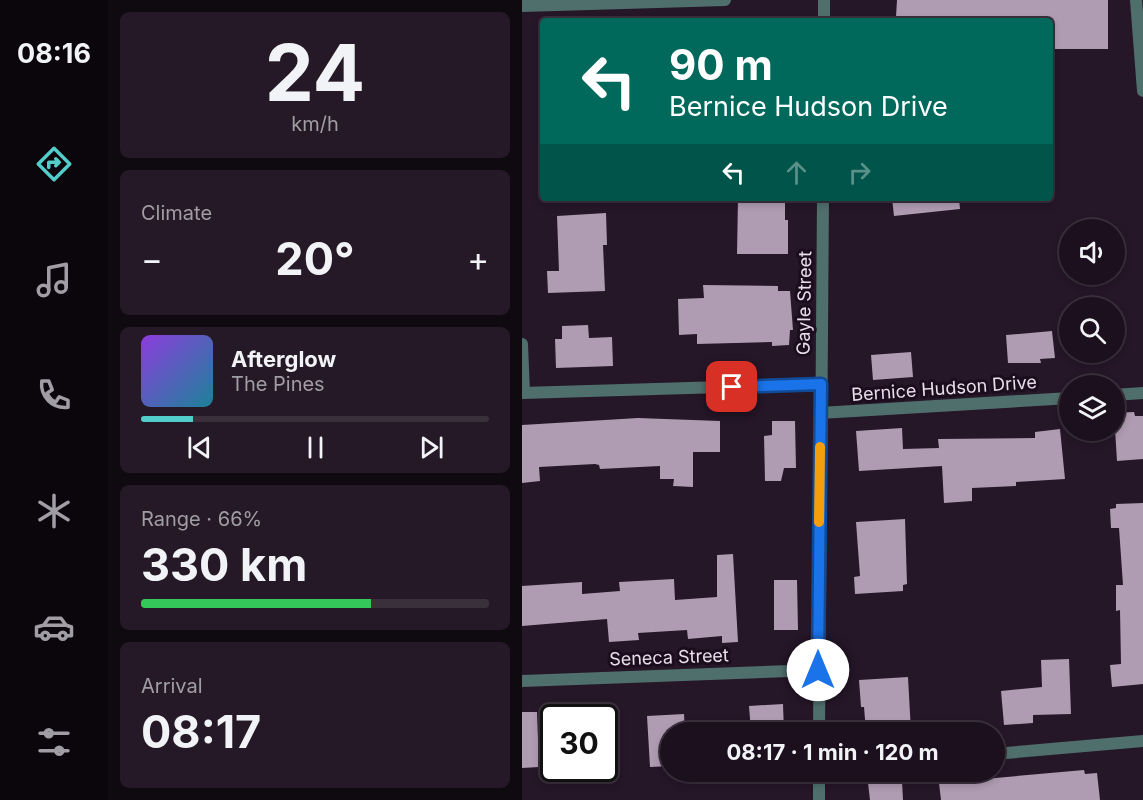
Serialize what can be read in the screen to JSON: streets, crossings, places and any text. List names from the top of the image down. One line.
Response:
{"streets":{"street":["Gayle Street","Bernice Hudson Drive","Seneca Street"]},"crossings":[["Gayle Street","Bernice Hudson Drive"],["Gayle Street","Seneca Street"]],"page":{"tabs":"08:16","tile":[["24","km/h"],"Climate",["Range · 66%","330 km"],["Arrival","08:17"]],"turn":["90 m","Bernice Hudson Drive"],"heat":["−","20°","+"],"song":["Afterglow","The Pines"],"limit":"30","trip":"08:17 · 1 min · 120 m"}}
